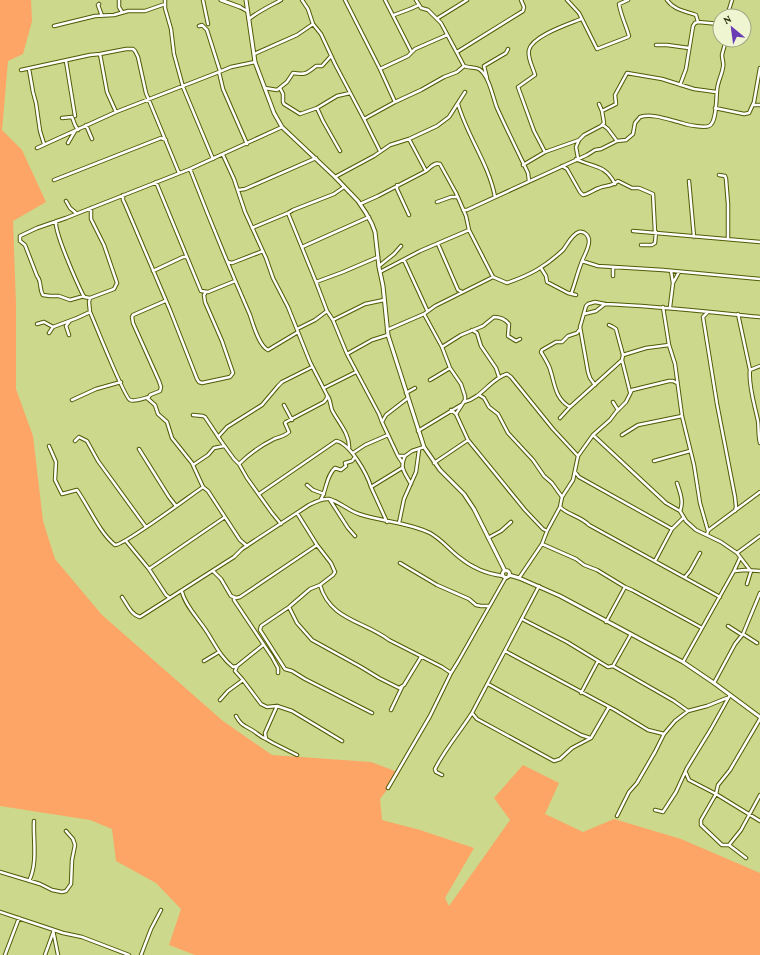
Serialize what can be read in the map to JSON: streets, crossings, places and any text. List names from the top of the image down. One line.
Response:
{"north":"top left"}
